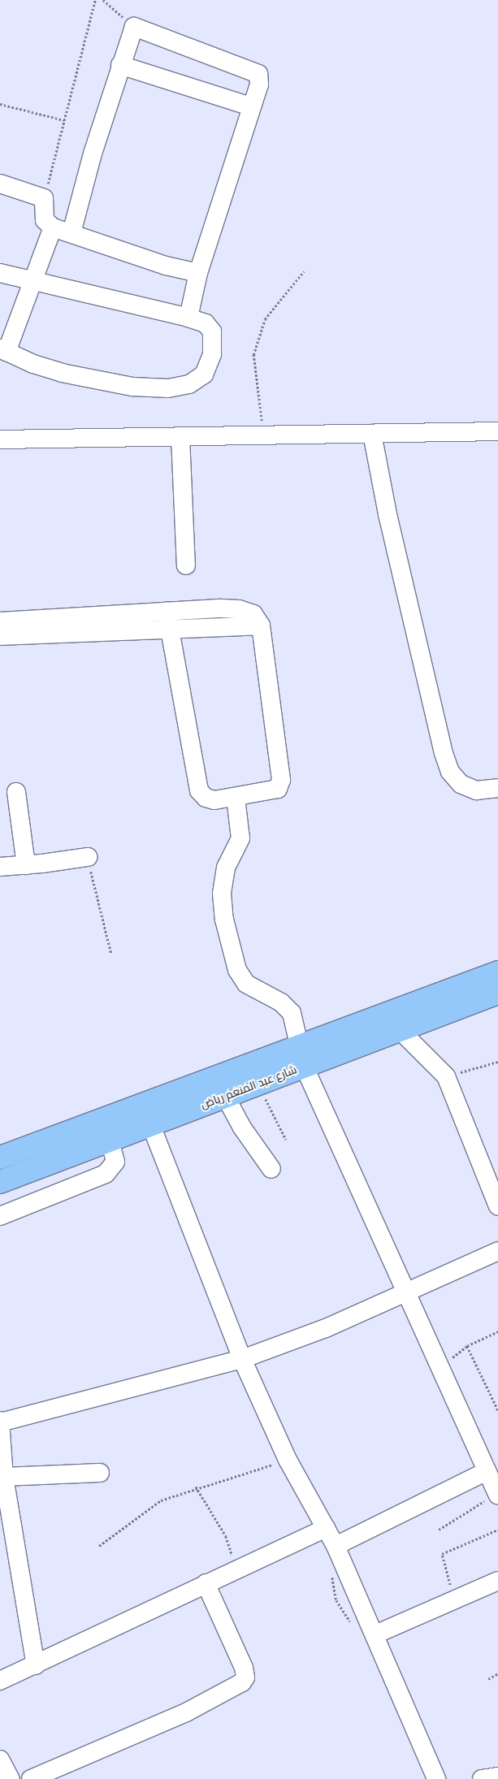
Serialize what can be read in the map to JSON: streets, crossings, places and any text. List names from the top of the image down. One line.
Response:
{"streets":{"highway":["شارع عبد المنعم رياض"]}}
